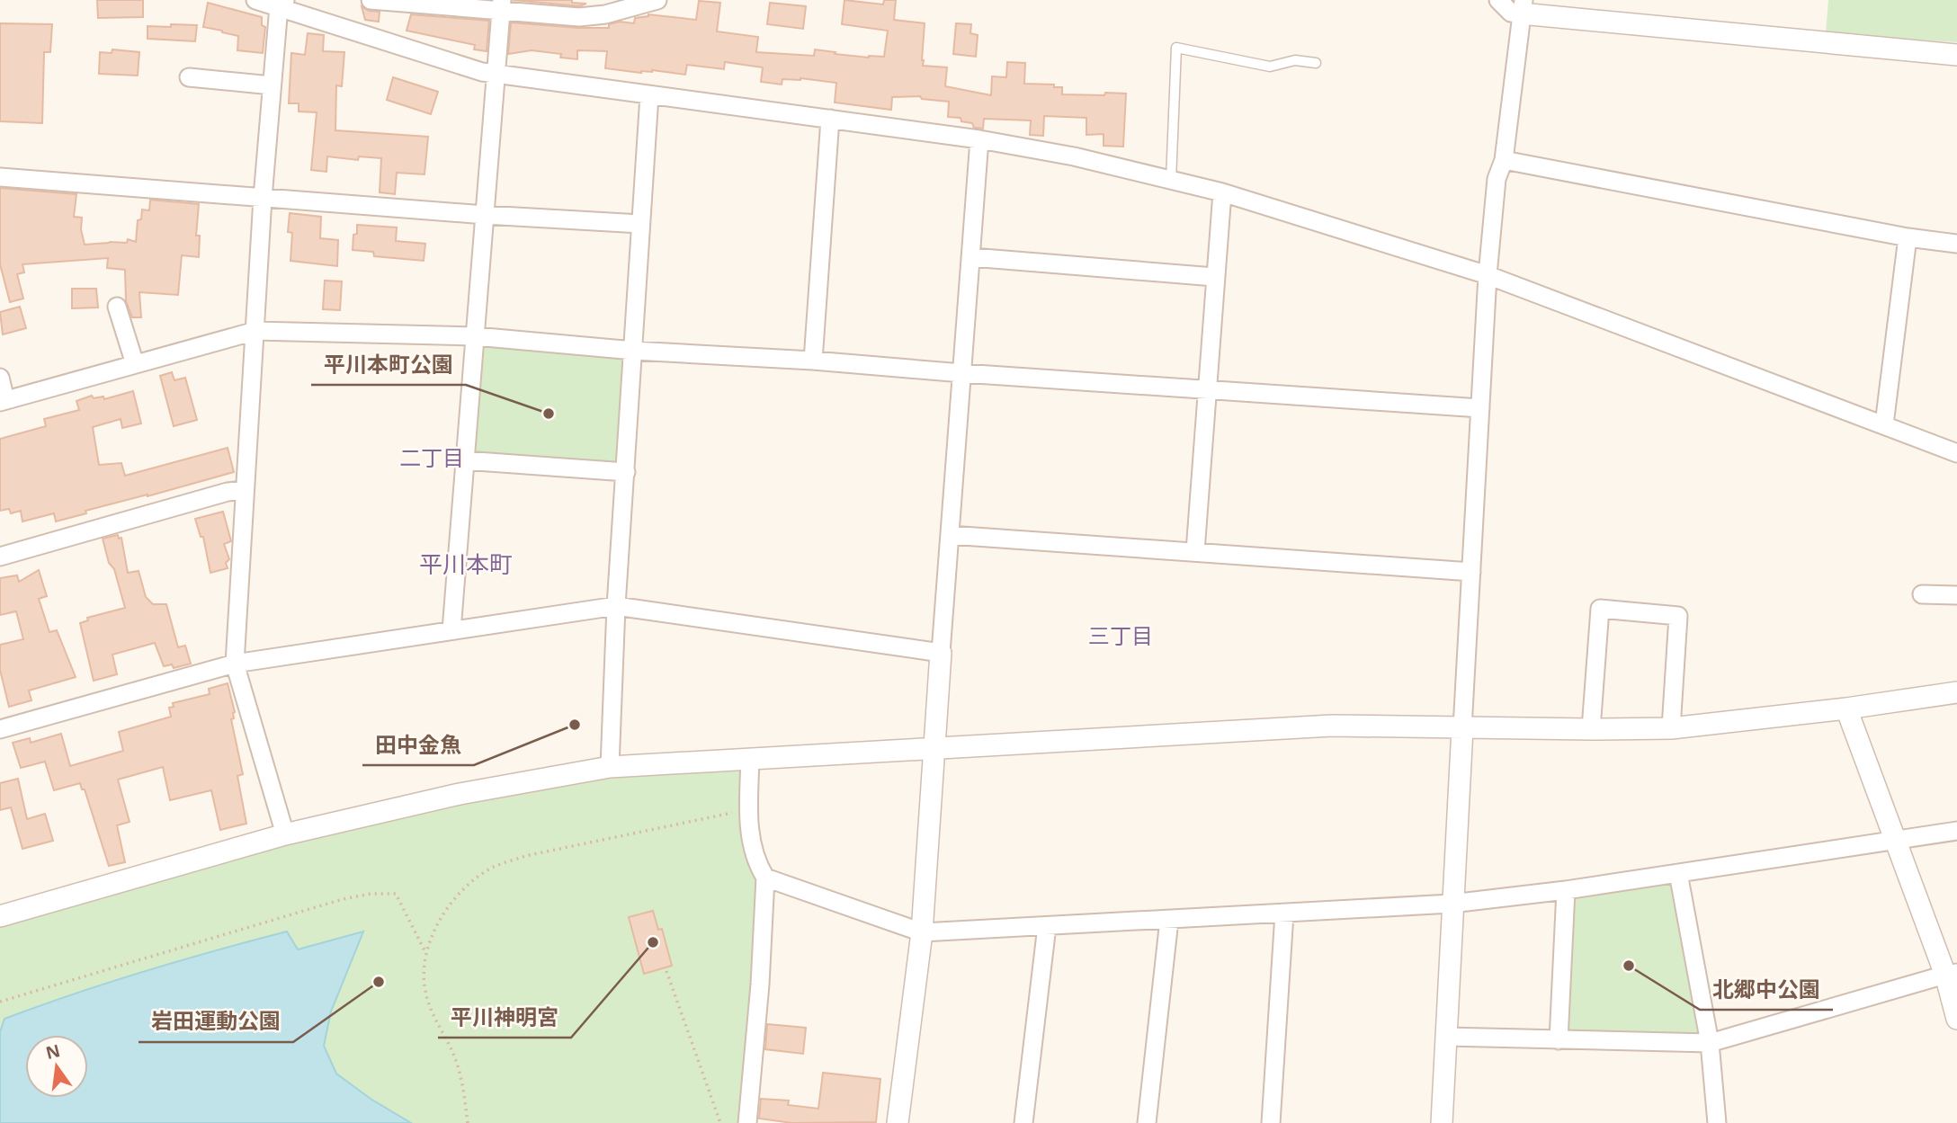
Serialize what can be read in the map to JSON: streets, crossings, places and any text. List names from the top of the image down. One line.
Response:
{"districts":["二丁目","平川本町","三丁目"],"places":["平川本町公園","田中金魚","平川神明宮","北郷中公園","岩田運動公園"],"north":"top"}
